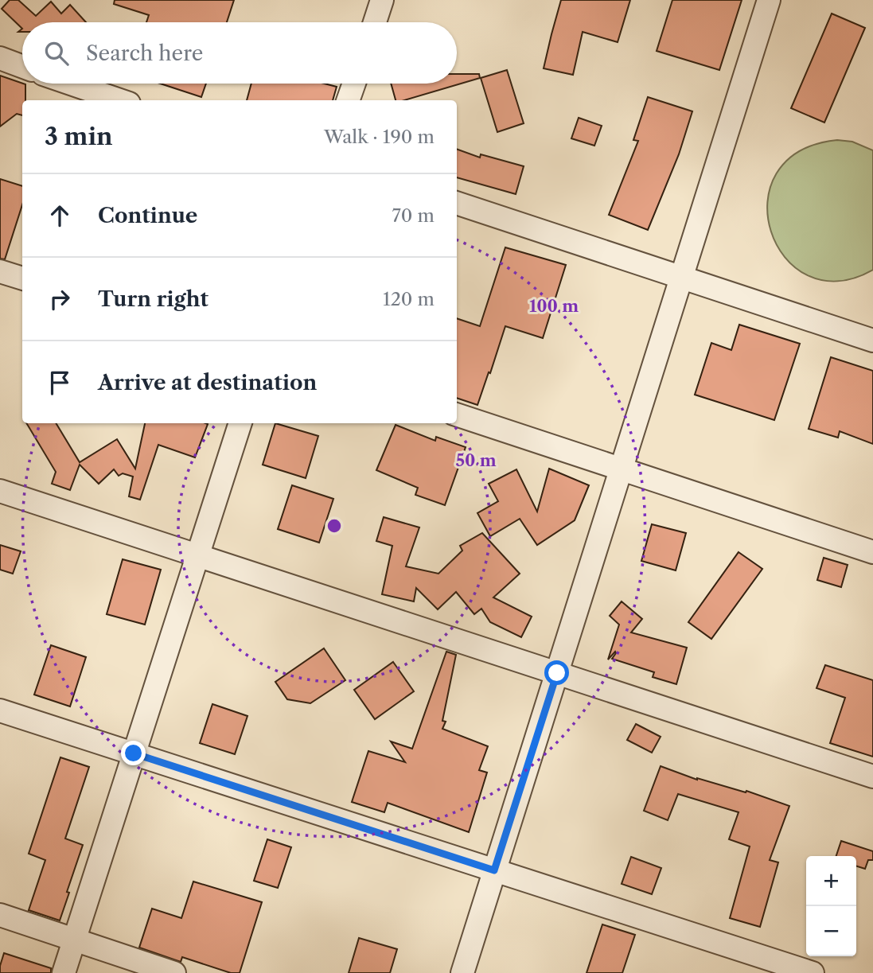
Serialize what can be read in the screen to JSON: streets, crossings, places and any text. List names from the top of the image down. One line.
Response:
{"page":{"search":"Search here","heading":["3 min","Walk · 190 m"],"list":[["Continue","70 m"],["Turn right","120 m"],"Arrive at destination"],"map_buttons":["+","−"]},"rings":["100 m","50 m"]}
